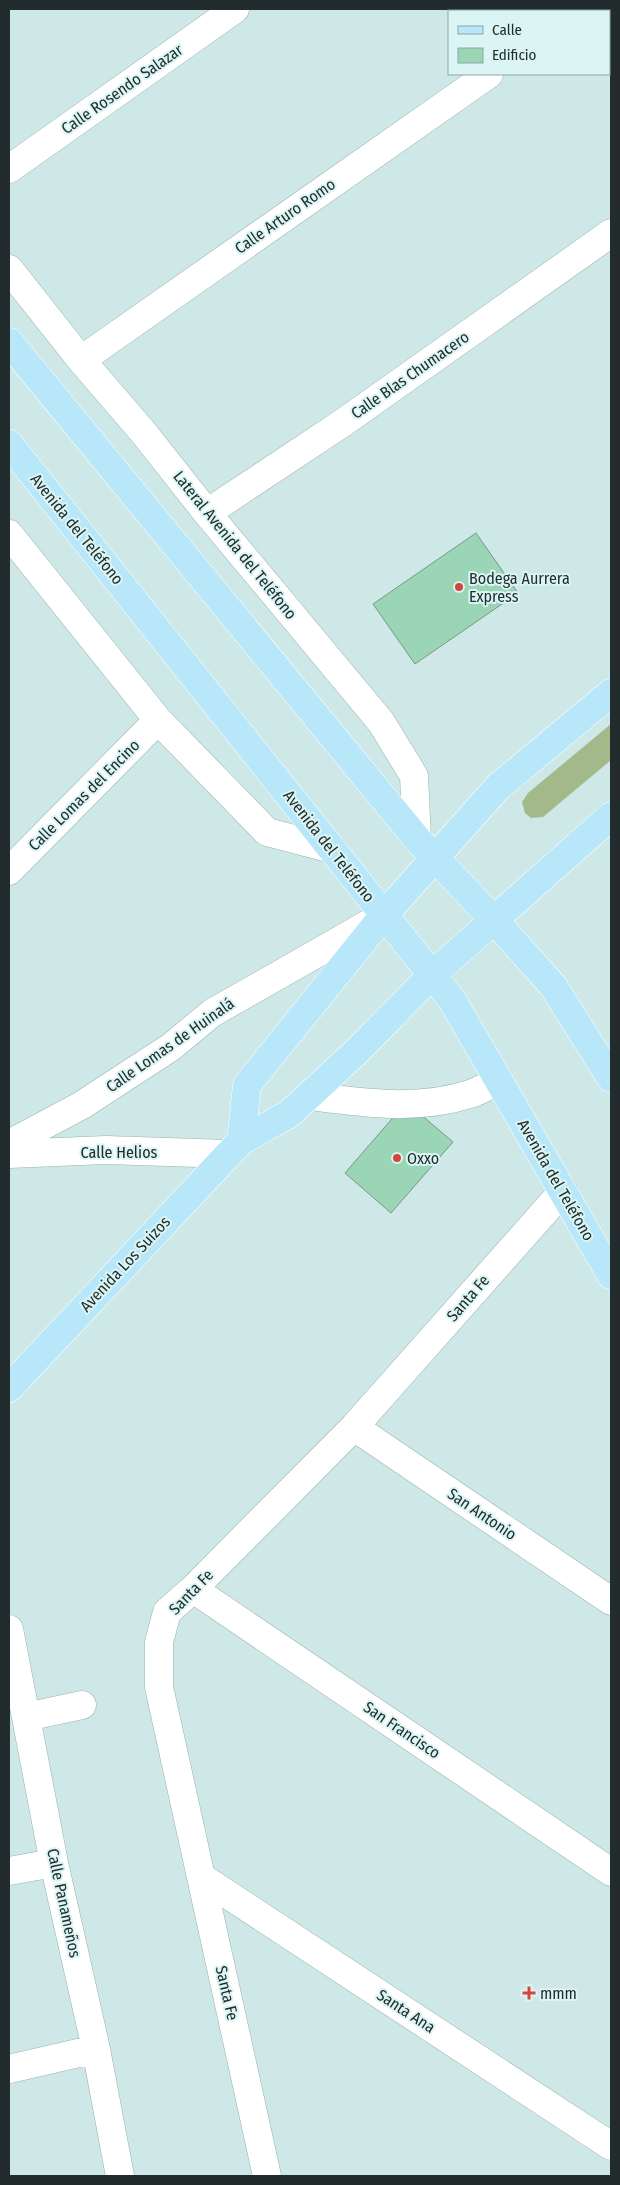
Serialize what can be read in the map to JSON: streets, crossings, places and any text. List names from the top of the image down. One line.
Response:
{"streets":{"main road":["Avenida del Teléfono","Avenida Los Suizos"],"street":["Calle Rosendo Salazar","Calle Arturo Romo","Calle Blas Chumacero","Lateral Avenida del Teléfono","Calle Lomas del Encino","Calle Lomas de Huinalá","Calle Helios","Santa Fe","San Antonio","San Francisco","Calle Panameños","Santa Ana"]},"crossings":[["Calle Arturo Romo","Lateral Avenida del Teléfono"],["Calle Blas Chumacero","Lateral Avenida del Teléfono"],["Avenida del Teléfono","Calle Lomas de Huinalá"],["Avenida del Teléfono","Avenida Los Suizos"],["Avenida del Teléfono","Santa Fe"],["Calle Helios","Avenida Los Suizos"],["Santa Fe","San Antonio"],["Santa Fe","San Francisco"],["Santa Fe","Santa Ana"]],"places":{"other":["Bodega Aurrera Express","Oxxo"],"health":["mmm"]},"legend":["Calle","Edificio"]}
